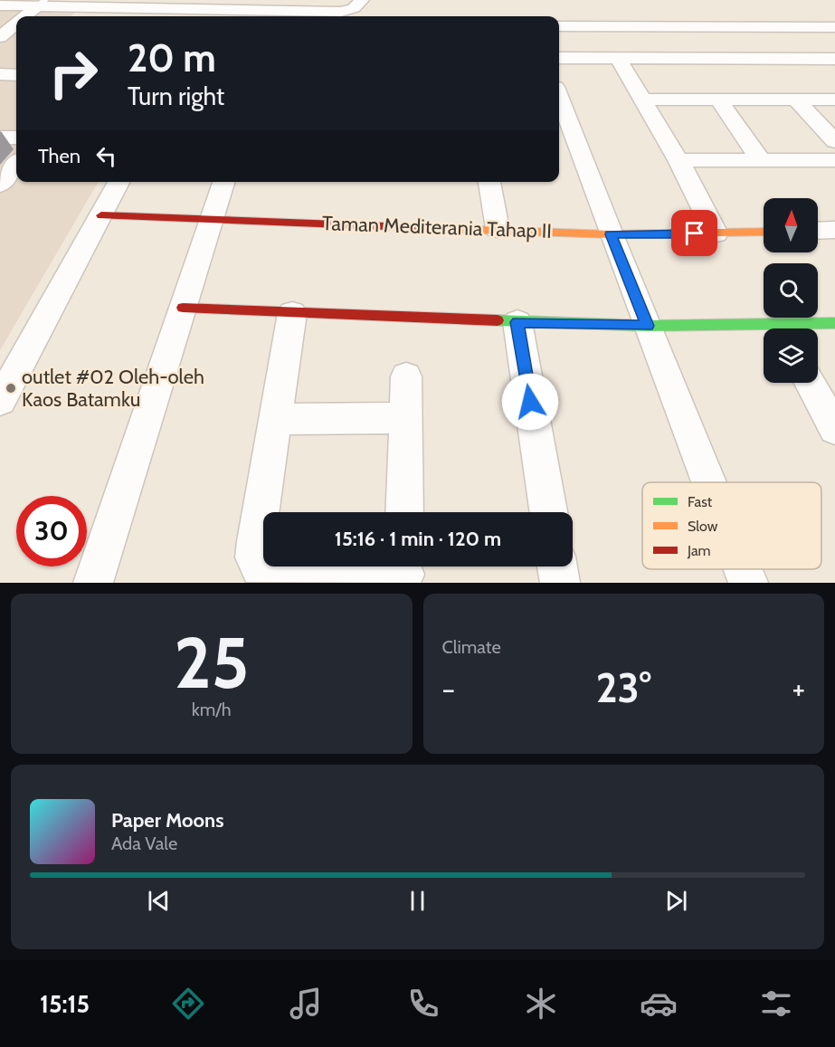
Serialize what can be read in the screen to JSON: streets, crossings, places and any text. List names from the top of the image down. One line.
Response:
{"streets":{"street":["Taman Mediterania Tahap II"]},"places":["outlet #02 Oleh-oleh Kaos Batamku"],"legend":["Fast","Slow","Jam"],"north":"top","page":{"turn":["20 m","Turn right"],"then":"Then","limit":"30","trip":"15:16 · 1 min · 120 m","tile":[["25","km/h"],"Climate"],"heat":["−","23°","+"],"song":["Paper Moons","Ada Vale"],"tabs":"15:15"}}
